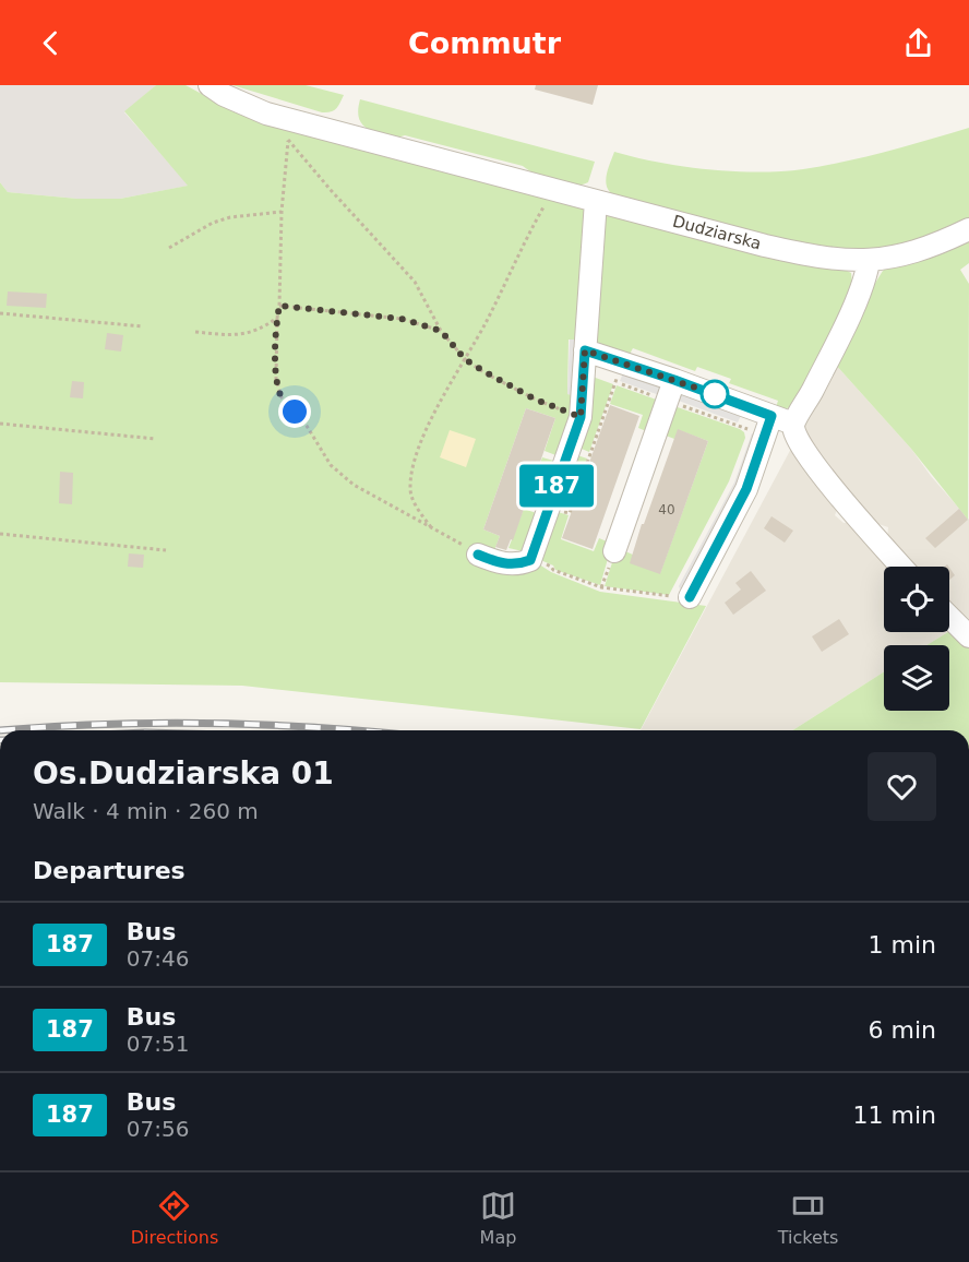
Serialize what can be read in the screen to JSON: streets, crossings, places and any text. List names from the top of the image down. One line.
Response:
{"streets":{"street":["Dudziarska"]},"lines":["bus line 187"],"house_numbers":["40"],"page":{"header":"Commutr","on_map":"187","heading":[["Os.Dudziarska 01","Walk · 4 min · 260 m"],"Departures"],"list":[{"mark":"187","name":"Bus","note":"07:46","value":"1 min"},{"mark":"187","name":"Bus","note":"07:51","value":"6 min"},{"mark":"187","name":"Bus","note":"07:56","value":"11 min"}],"tabs":["Directions","Map","Tickets"]}}
